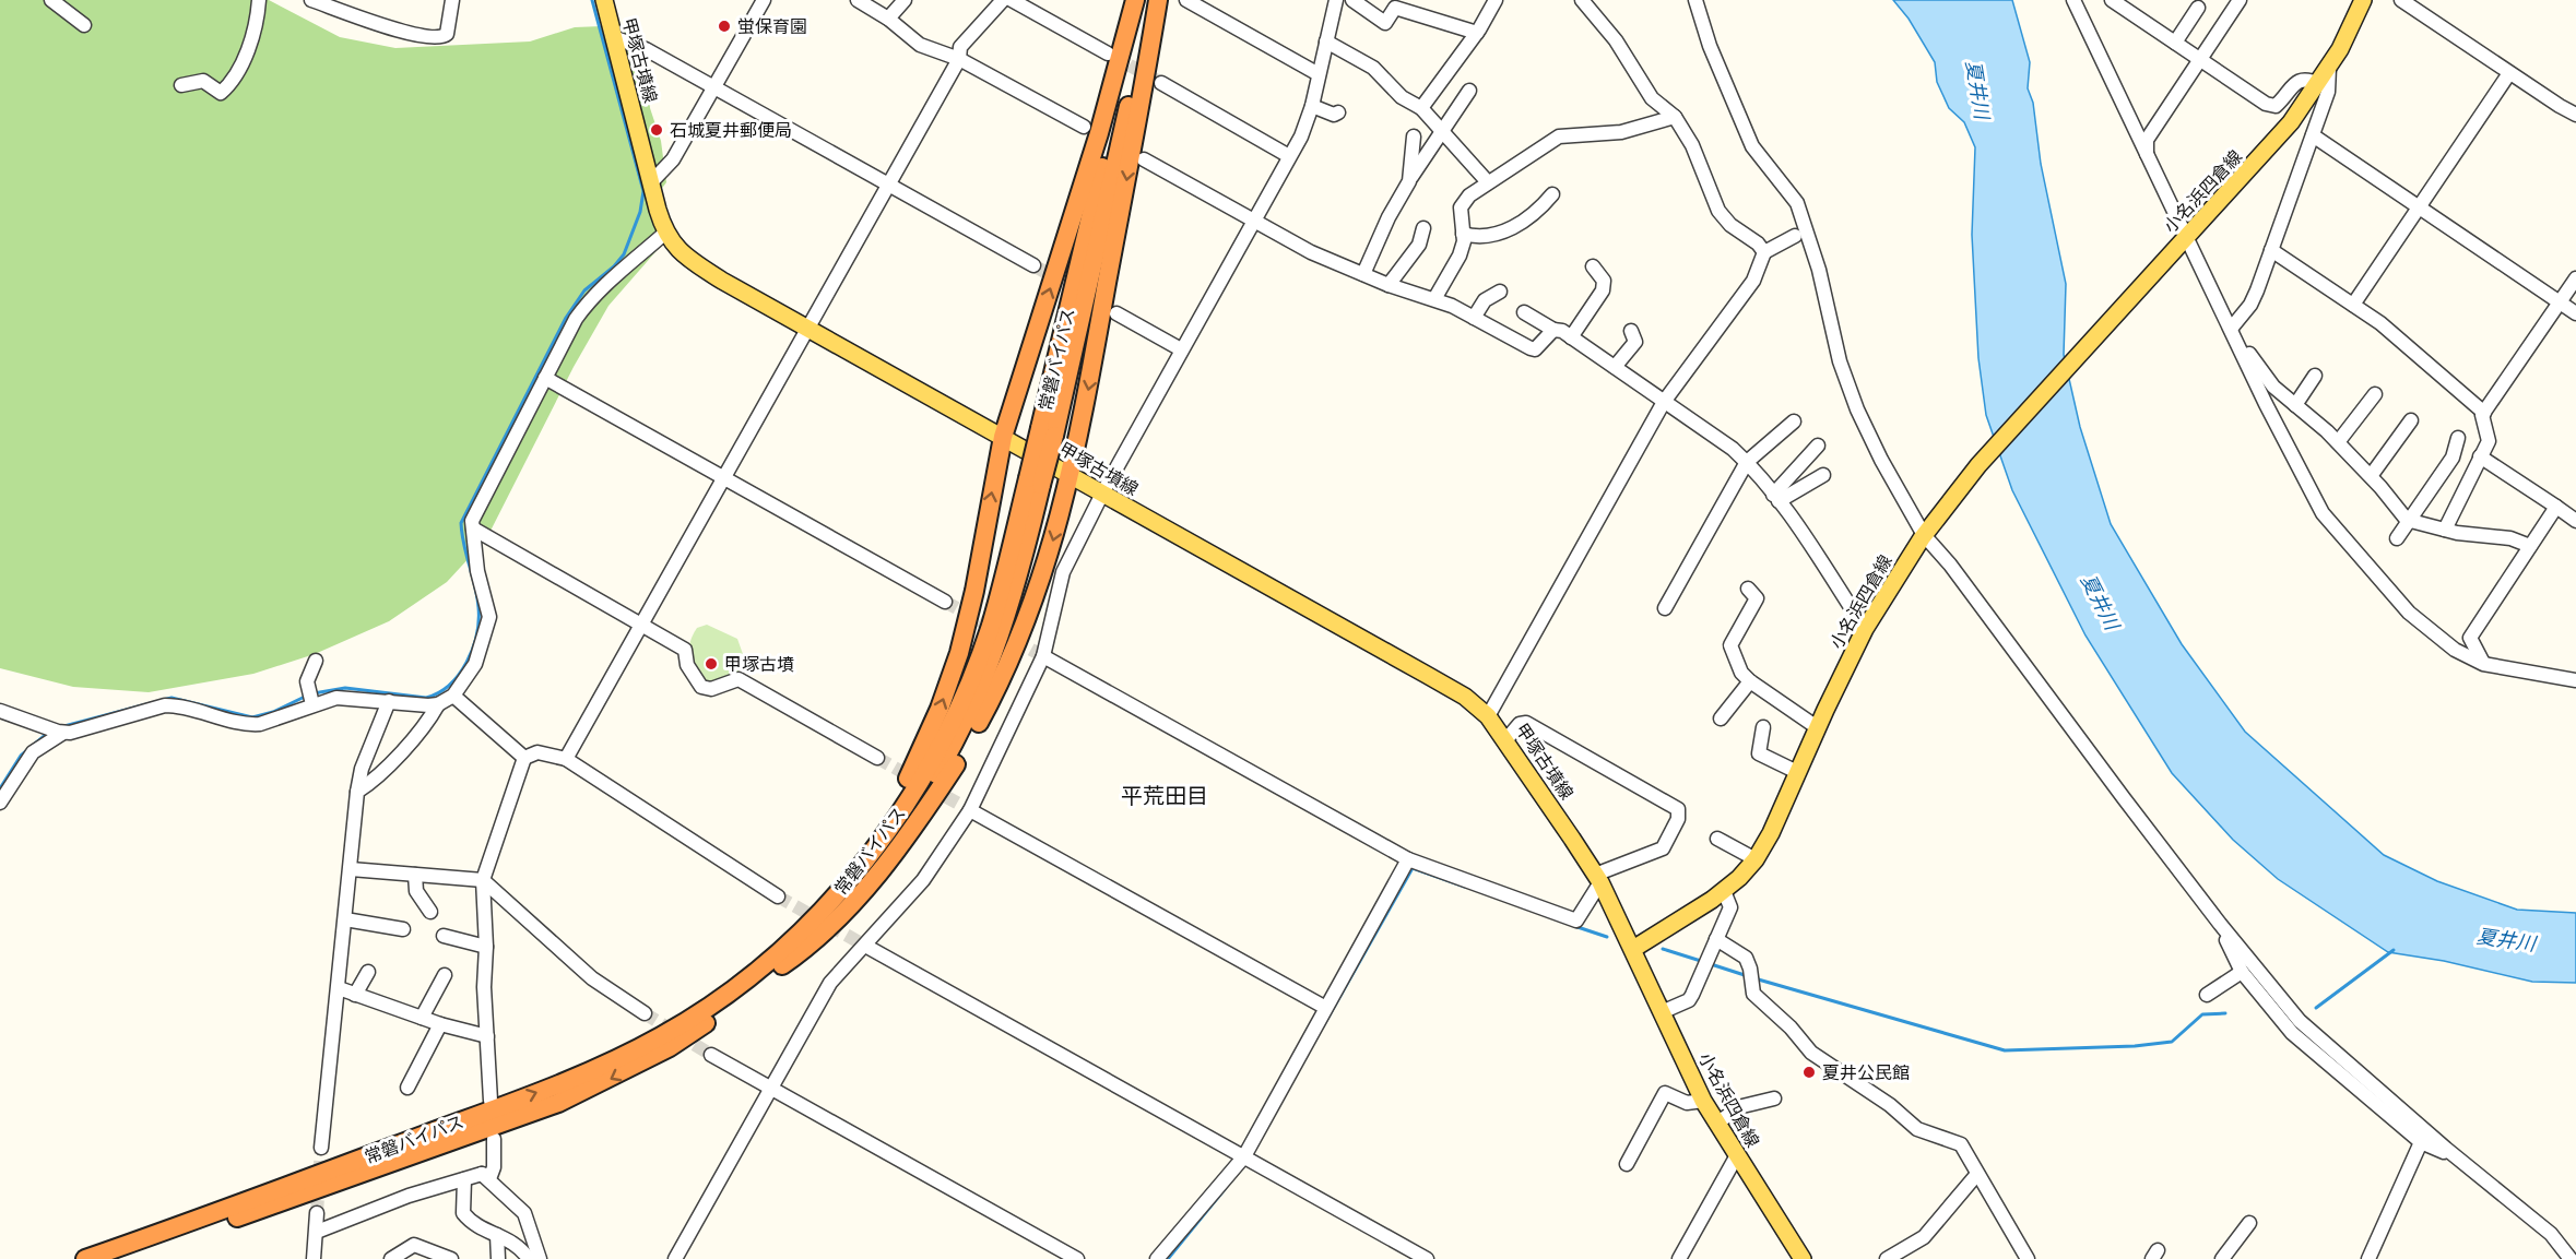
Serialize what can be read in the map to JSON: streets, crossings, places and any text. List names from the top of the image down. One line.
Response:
{"streets":{"highway":["常磐バイパス"],"main road":["甲塚古墳線","小名浜四倉線"]},"crossings":[["甲塚古墳線","小名浜四倉線"]],"districts":["平荒田目"],"water":["夏井川"],"places":["蛍保育園","石城夏井郵便局","甲塚古墳","夏井公民館"]}
